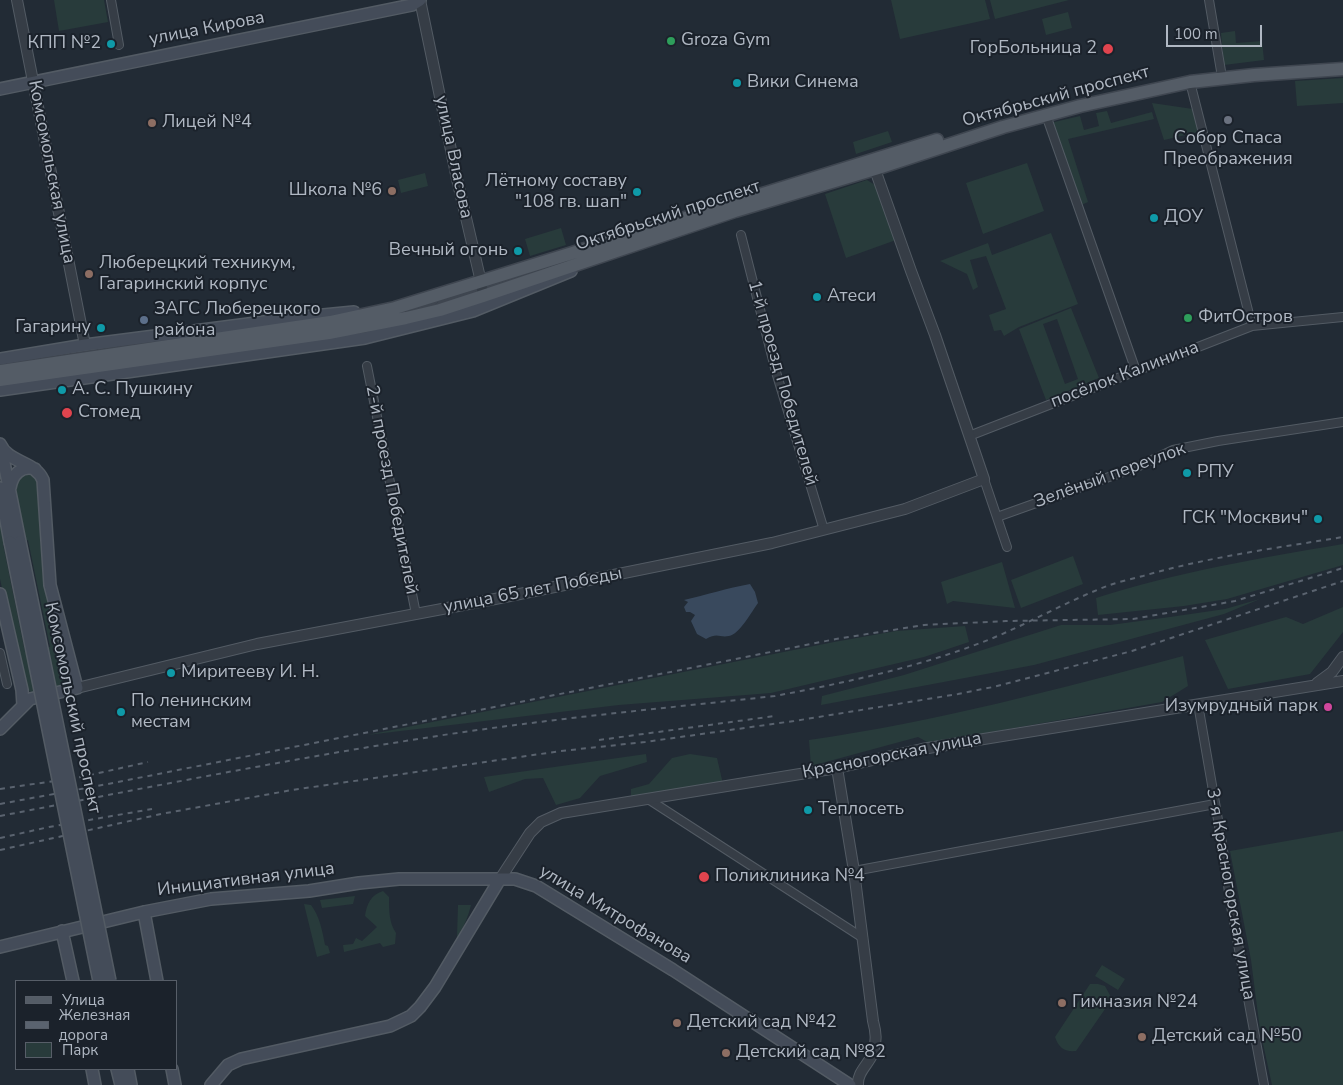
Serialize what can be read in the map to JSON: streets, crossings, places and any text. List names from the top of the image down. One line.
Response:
{"streets":{"main road":["улица Кирова","Октябрьский проспект","Комсомольский проспект","Инициативная улица","улица Митрофанова"],"street":["улица Власова","Комсомольская улица","посёлок Калинина","1-й проезд Победителей","Зелёный переулок","2-й проезд Победителей","улица 65 лет Победы","Красногорская улица","3-я Красногорская улица"]},"crossings":[["улица Кирова","улица Власова"],["улица Кирова","Комсомольская улица"],["Октябрьский проспект","улица Власова"],["1-й проезд Победителей","улица 65 лет Победы"],["2-й проезд Победителей","улица 65 лет Победы"],["Красногорская улица","Инициативная улица"],["Красногорская улица","3-я Красногорская улица"],["Красногорская улица","улица Митрофанова"],["Инициативная улица","улица Митрофанова"]],"places":["Groza Gym","КПП №2","ГорБольница 2","Вики Синема","Собор Спаса Преображения","Лицей №4","Школа №6","Лётному составу \"108 гв. шап\"","ДОУ","Вечный огонь","Люберецкий техникум, Гагаринский корпус","Атеси","ФитОстров","ЗАГС Люберецкого района","Гагарину","А. С. Пушкину","Стомед","РПУ","ГСК \"Москвич\"","Миритееву И. Н.","Изумрудный парк","По ленинским местам","Теплосеть","Поликлиника №4","Гимназия №24","Детский сад №42","Детский сад №50","Детский сад №82"],"legend":["Улица","Железная дорога","Парк"],"scale_bar":"100 m"}
